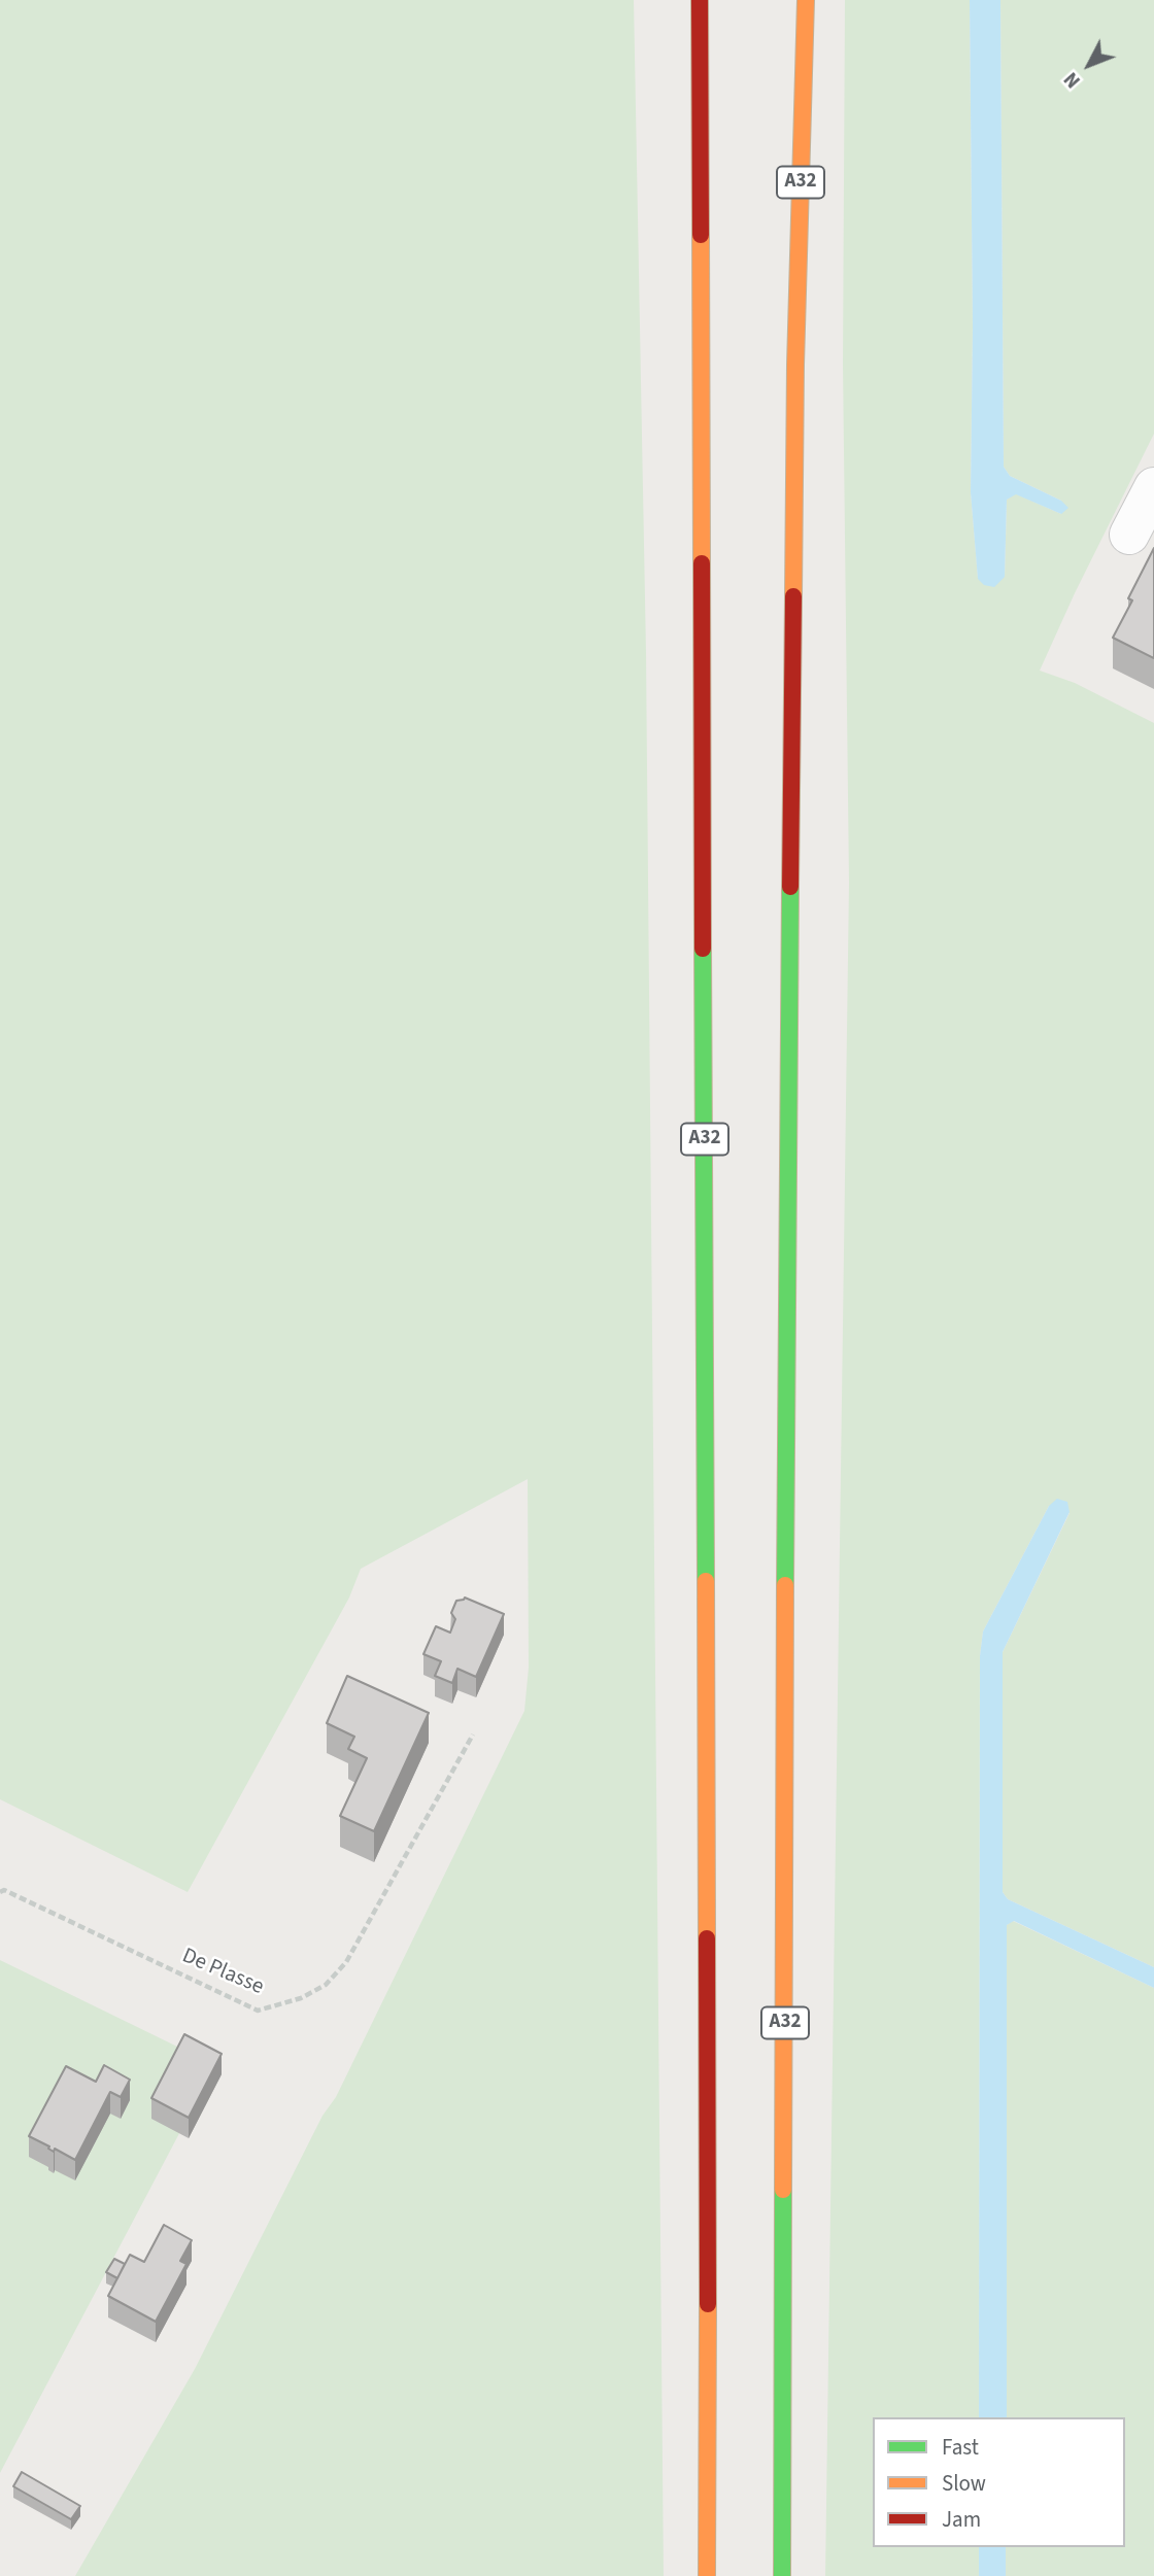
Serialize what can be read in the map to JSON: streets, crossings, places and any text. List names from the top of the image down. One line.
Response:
{"streets":{"highway":["A32"],"path":["De Plasse"]},"legend":["Fast","Slow","Jam"],"north":"bottom left"}
